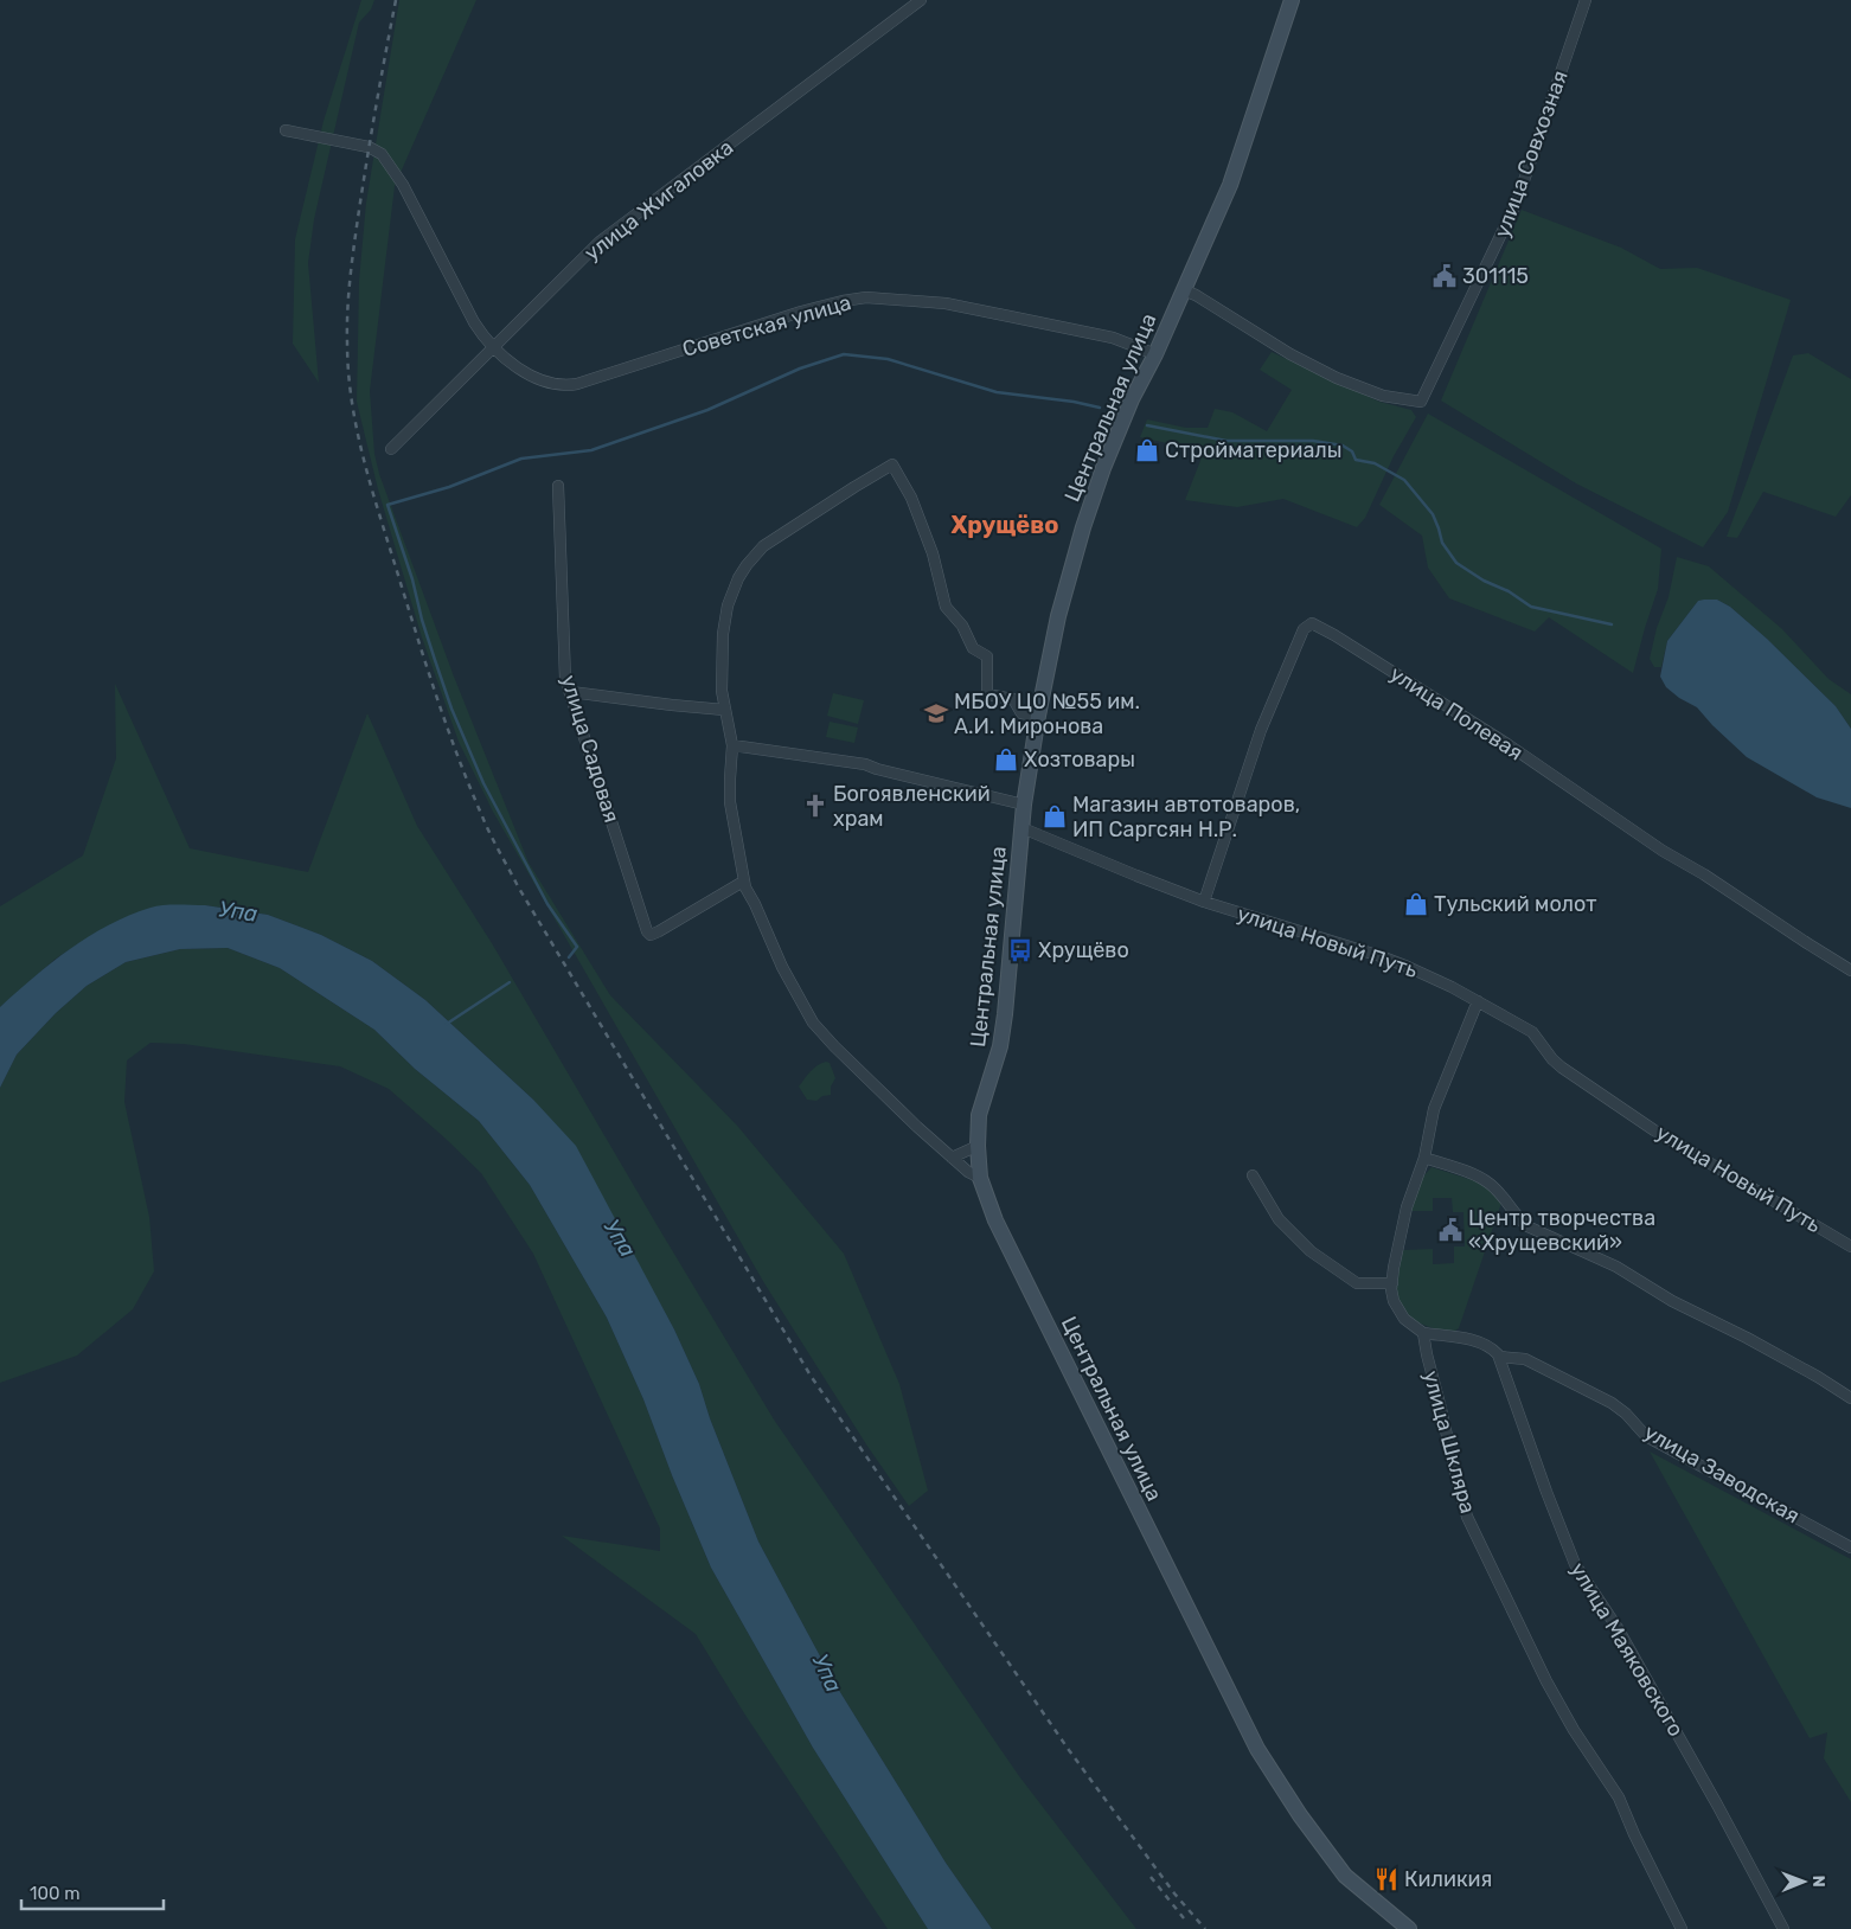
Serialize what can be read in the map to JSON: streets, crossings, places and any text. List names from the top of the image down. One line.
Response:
{"streets":{"main road":["Центральная улица"],"street":["улица Совхозная","улица Жигаловка","Советская улица","улица Полевая","улица Садовая","улица Новый Путь","улица Шкляра","улица Заводская","улица Маяковского"]},"crossings":[["улица Совхозная","Центральная улица"],["улица Жигаловка","Советская улица"],["Советская улица","Центральная улица"],["Центральная улица","улица Новый Путь"],["улица Полевая","улица Новый Путь"],["улица Заводская","улица Маяковского"]],"districts":["Хрущёво"],"water":["Упа"],"places":{"public building":["301115","Центр творчества «Хрущевский»"],"shop":["Стройматериалы","Хозтовары","Магазин автотоваров, ИП Саргсян Н.Р.","Тульский молот"],"school or university":["МБОУ ЦО №55 им. А.И. Миронова"],"church":["Богоявленский храм"],"bus stop":["Хрущёво"],"restaurant":["Киликия"]},"scale_bar":"100 m","north":"right"}
